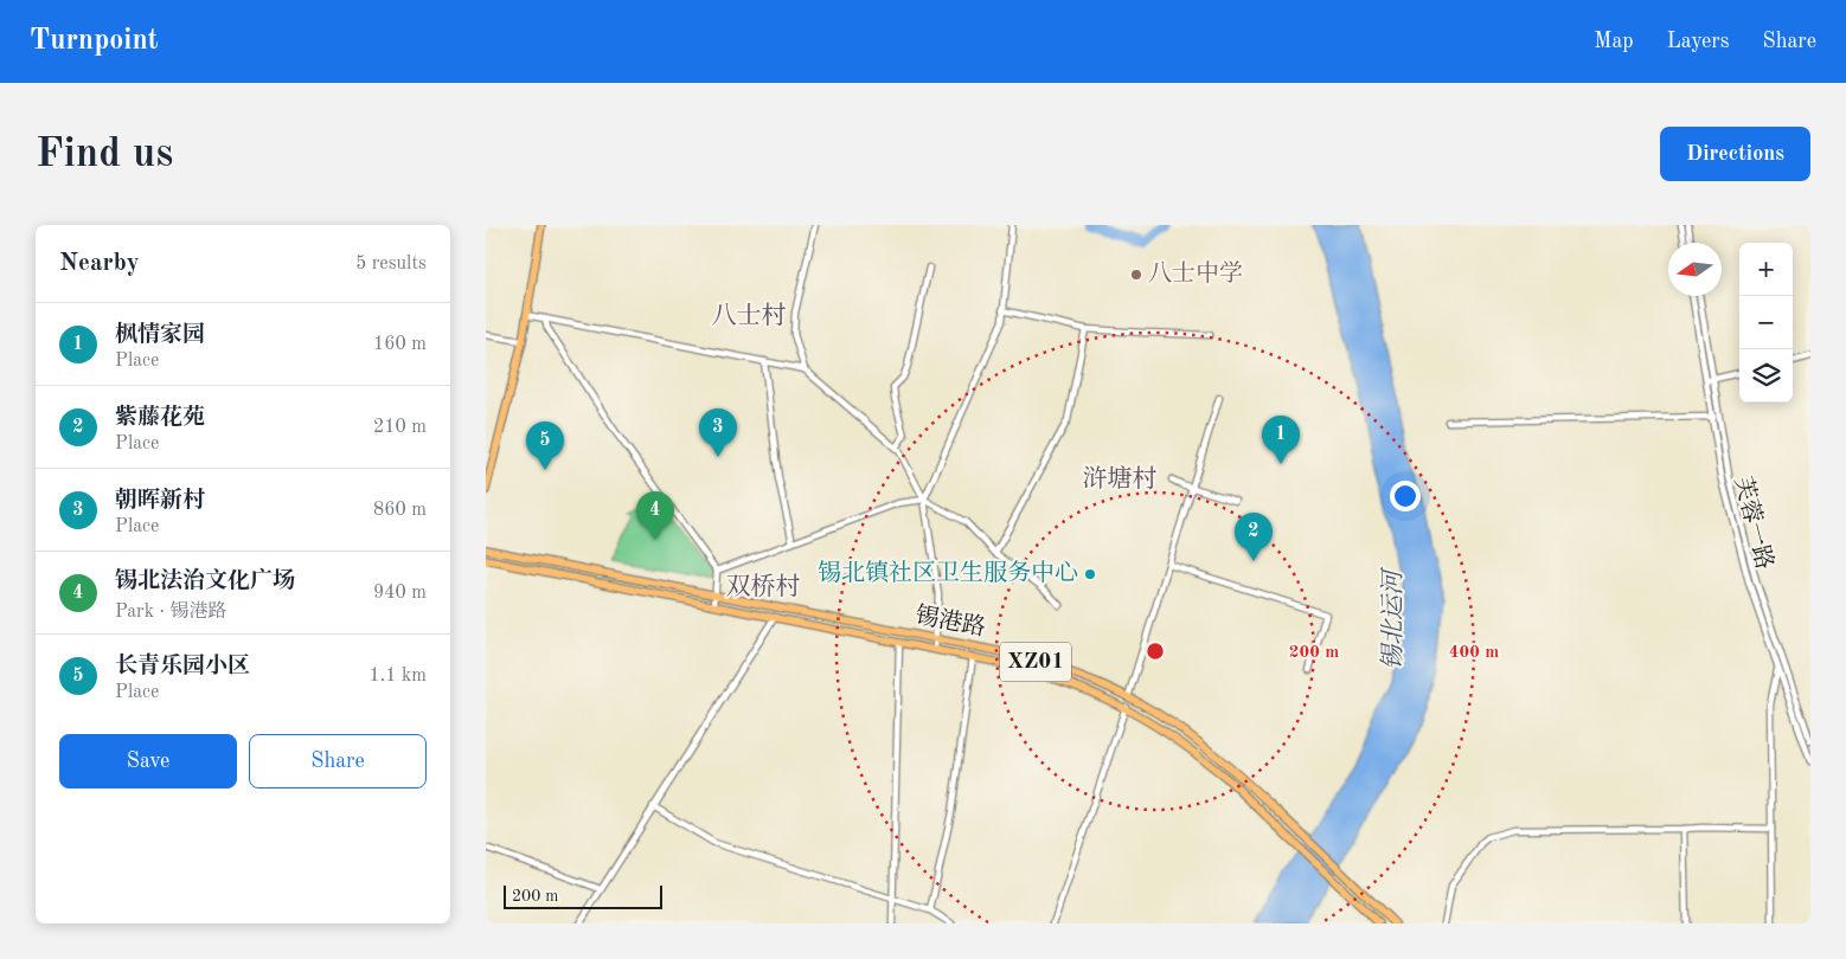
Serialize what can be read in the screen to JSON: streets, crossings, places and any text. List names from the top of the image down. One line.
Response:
{"streets":{"main road":["锡港路","XZ01"],"street":["芙蓉一路"]},"districts":["八士村","浒塘村","双桥村"],"water":["锡北运河"],"places":["八士中学","锡北镇社区卫生服务中心"],"scale_bar":"200 m","north":"left","page":{"header":"Turnpoint","nav":["Map","Layers","Share"],"buttons":["Directions",["Save","Share"]],"title":"Find us","heading":["Nearby","5 results"],"map_buttons":["+","−"],"list":[{"mark":"1","name":"枫情家园","note":"Place","value":"160 m"},{"mark":"2","name":"紫藤花苑","note":"Place","value":"210 m"},{"mark":"3","name":"朝晖新村","note":"Place","value":"860 m"},{"mark":"4","name":"锡北法治文化广场","note":"Park · 锡港路","value":"940 m"},{"mark":"5","name":"长青乐园小区","note":"Place","value":"1.1 km"}],"pins":["3","1","5","4","2"],"scale":"200 m"},"rings":["200 m","400 m"]}
